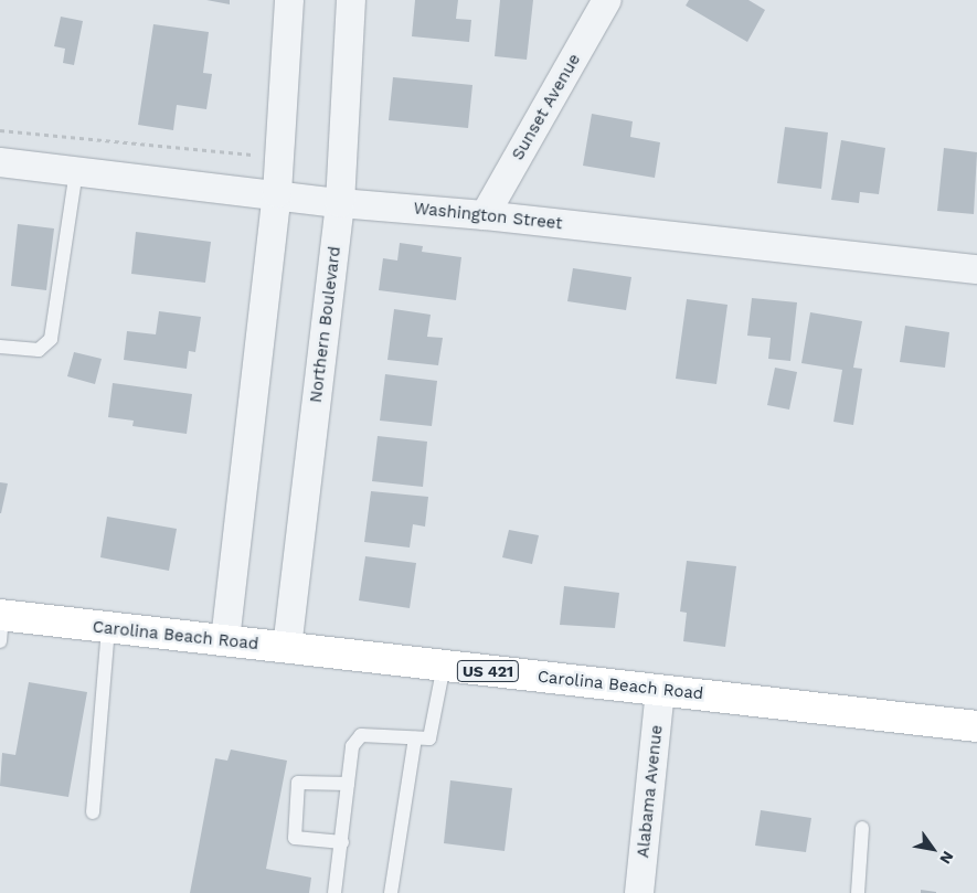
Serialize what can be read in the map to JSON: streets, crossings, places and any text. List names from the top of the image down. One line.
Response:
{"streets":{"highway":["Carolina Beach Road","US 421"],"street":["Sunset Avenue","Washington Street","Northern Boulevard","Alabama Avenue"]},"crossings":[["Sunset Avenue","Washington Street"],["Washington Street","Northern Boulevard"],["Northern Boulevard","Carolina Beach Road"],["Carolina Beach Road","Alabama Avenue"]],"north":"bottom right"}
